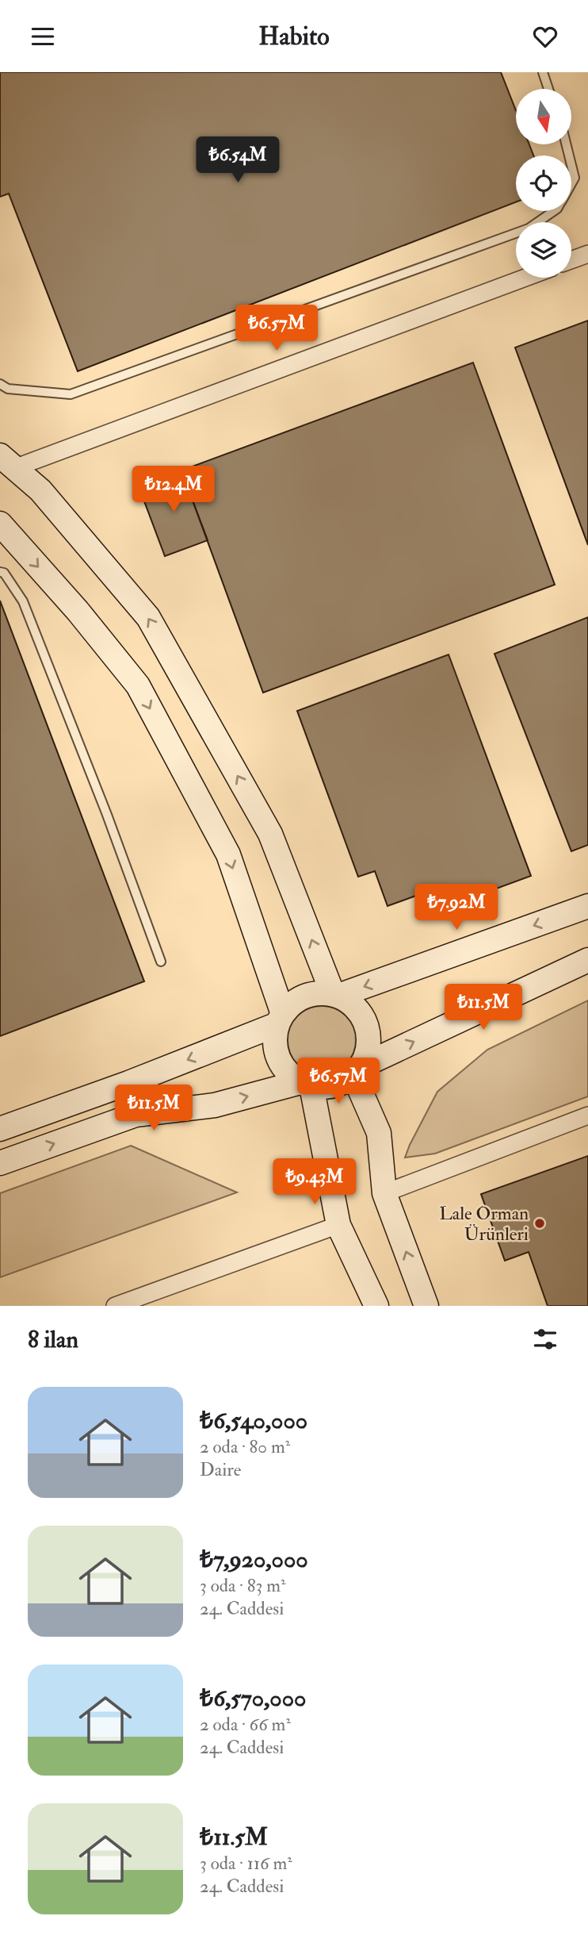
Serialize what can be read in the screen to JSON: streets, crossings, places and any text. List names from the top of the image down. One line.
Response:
{"places":["Lale Orman Ürünleri"],"north":"bottom","page":{"header":"Habito","price":["₺6.54M","₺6.57M","₺12.4M","₺7.92M","₺11.5M","₺6.57M","₺11.5M","₺9.43M"],"heading":"8 ilan","list":[{"name":"₺6,540,000","note":"2 oda · 80 m² · Daire"},{"name":"₺7,920,000","note":"3 oda · 83 m² · 24. Caddesi"},{"name":"₺6,570,000","note":"2 oda · 66 m² · 24. Caddesi"},{"name":"₺11.5M","note":"3 oda · 116 m² · 24. Caddesi"}]}}
